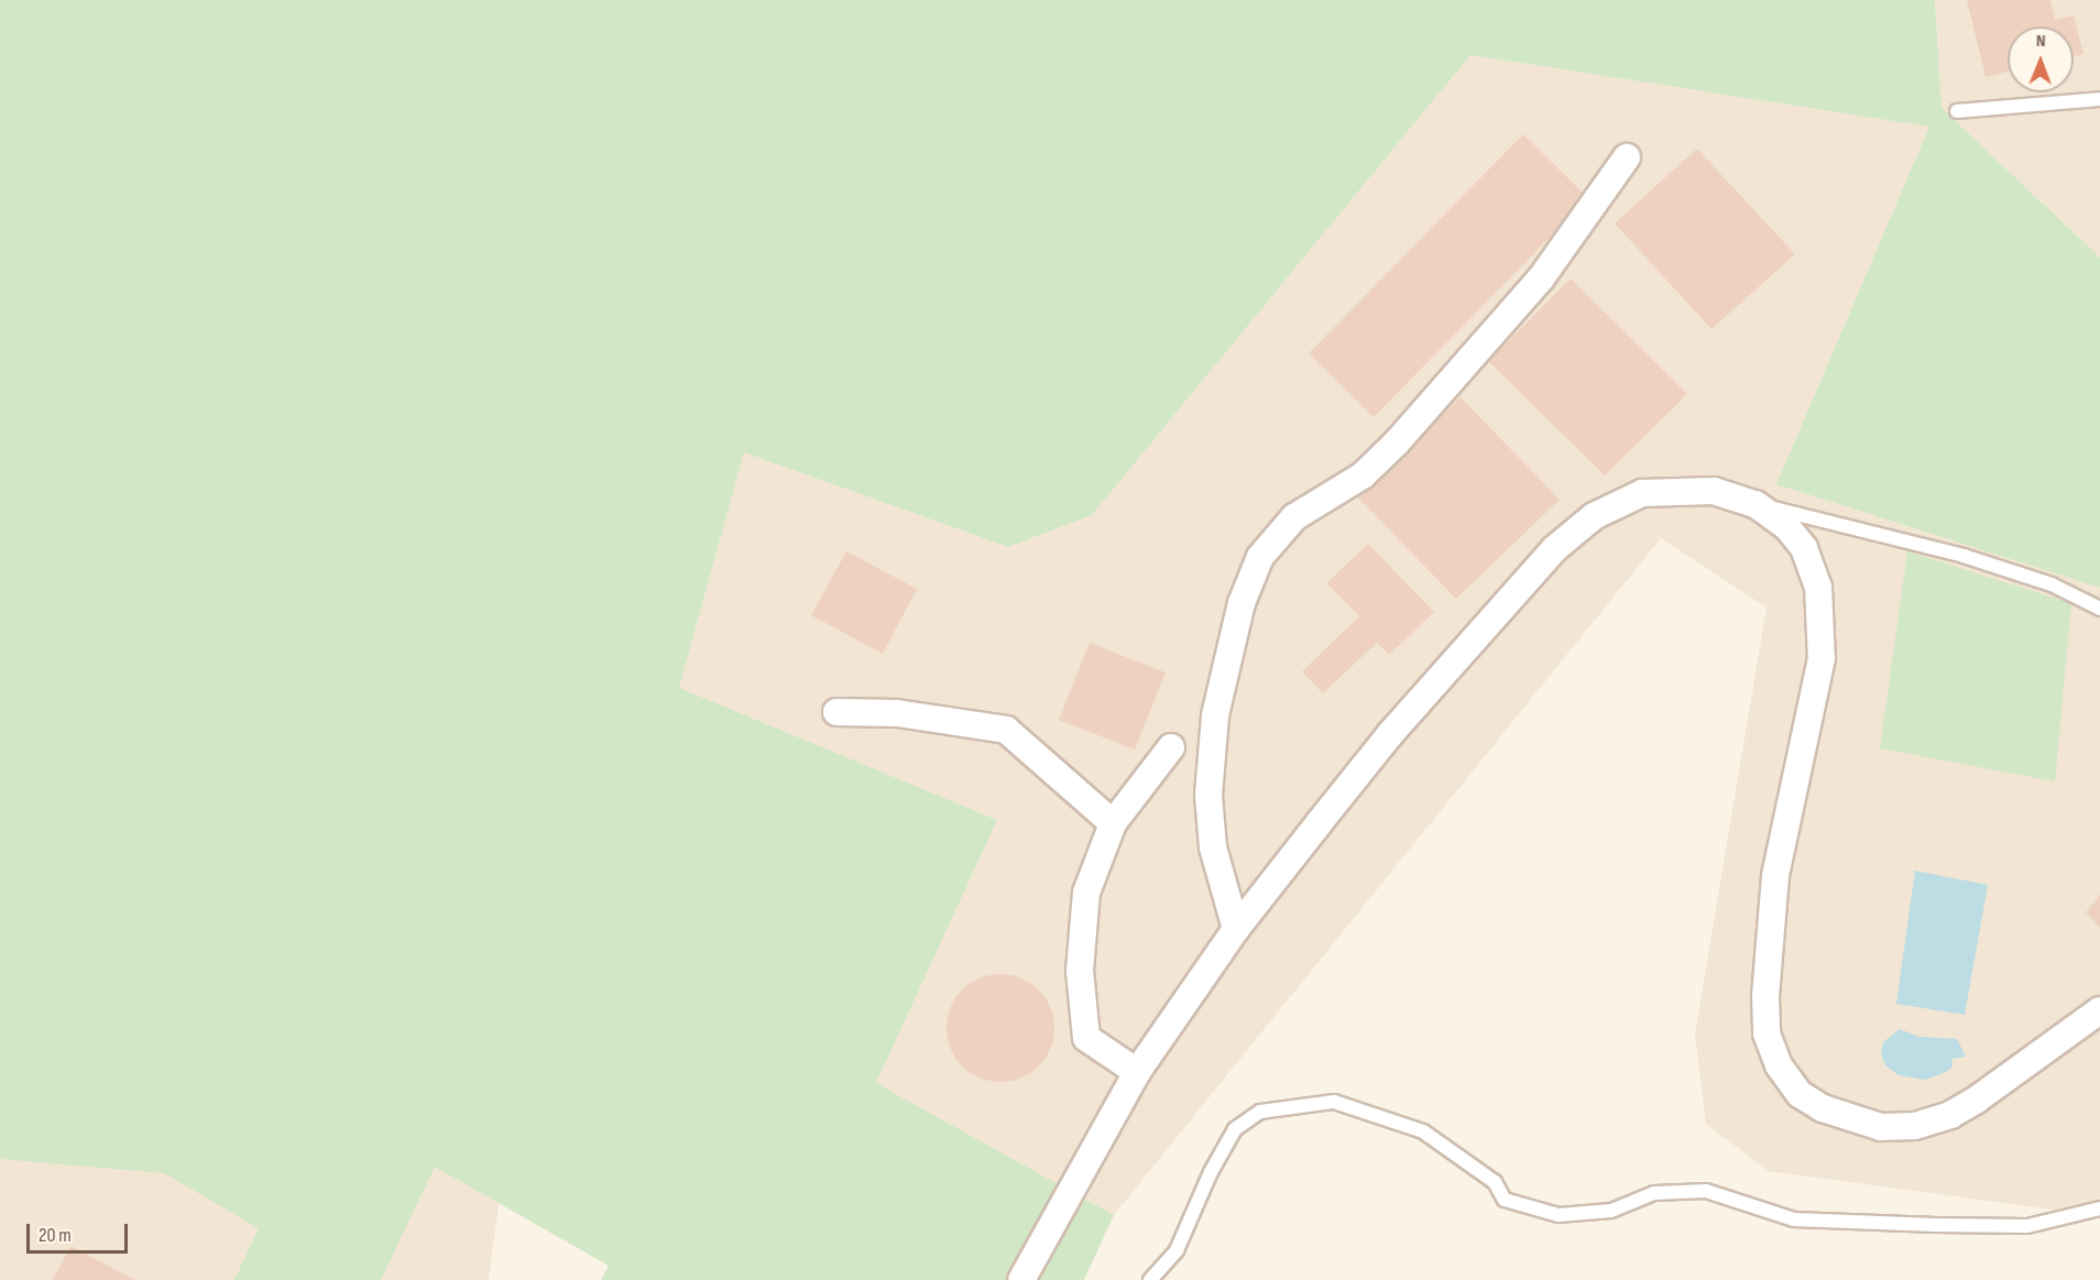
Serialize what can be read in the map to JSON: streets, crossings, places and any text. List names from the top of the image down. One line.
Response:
{"scale_bar":"20 m","north":"top"}
